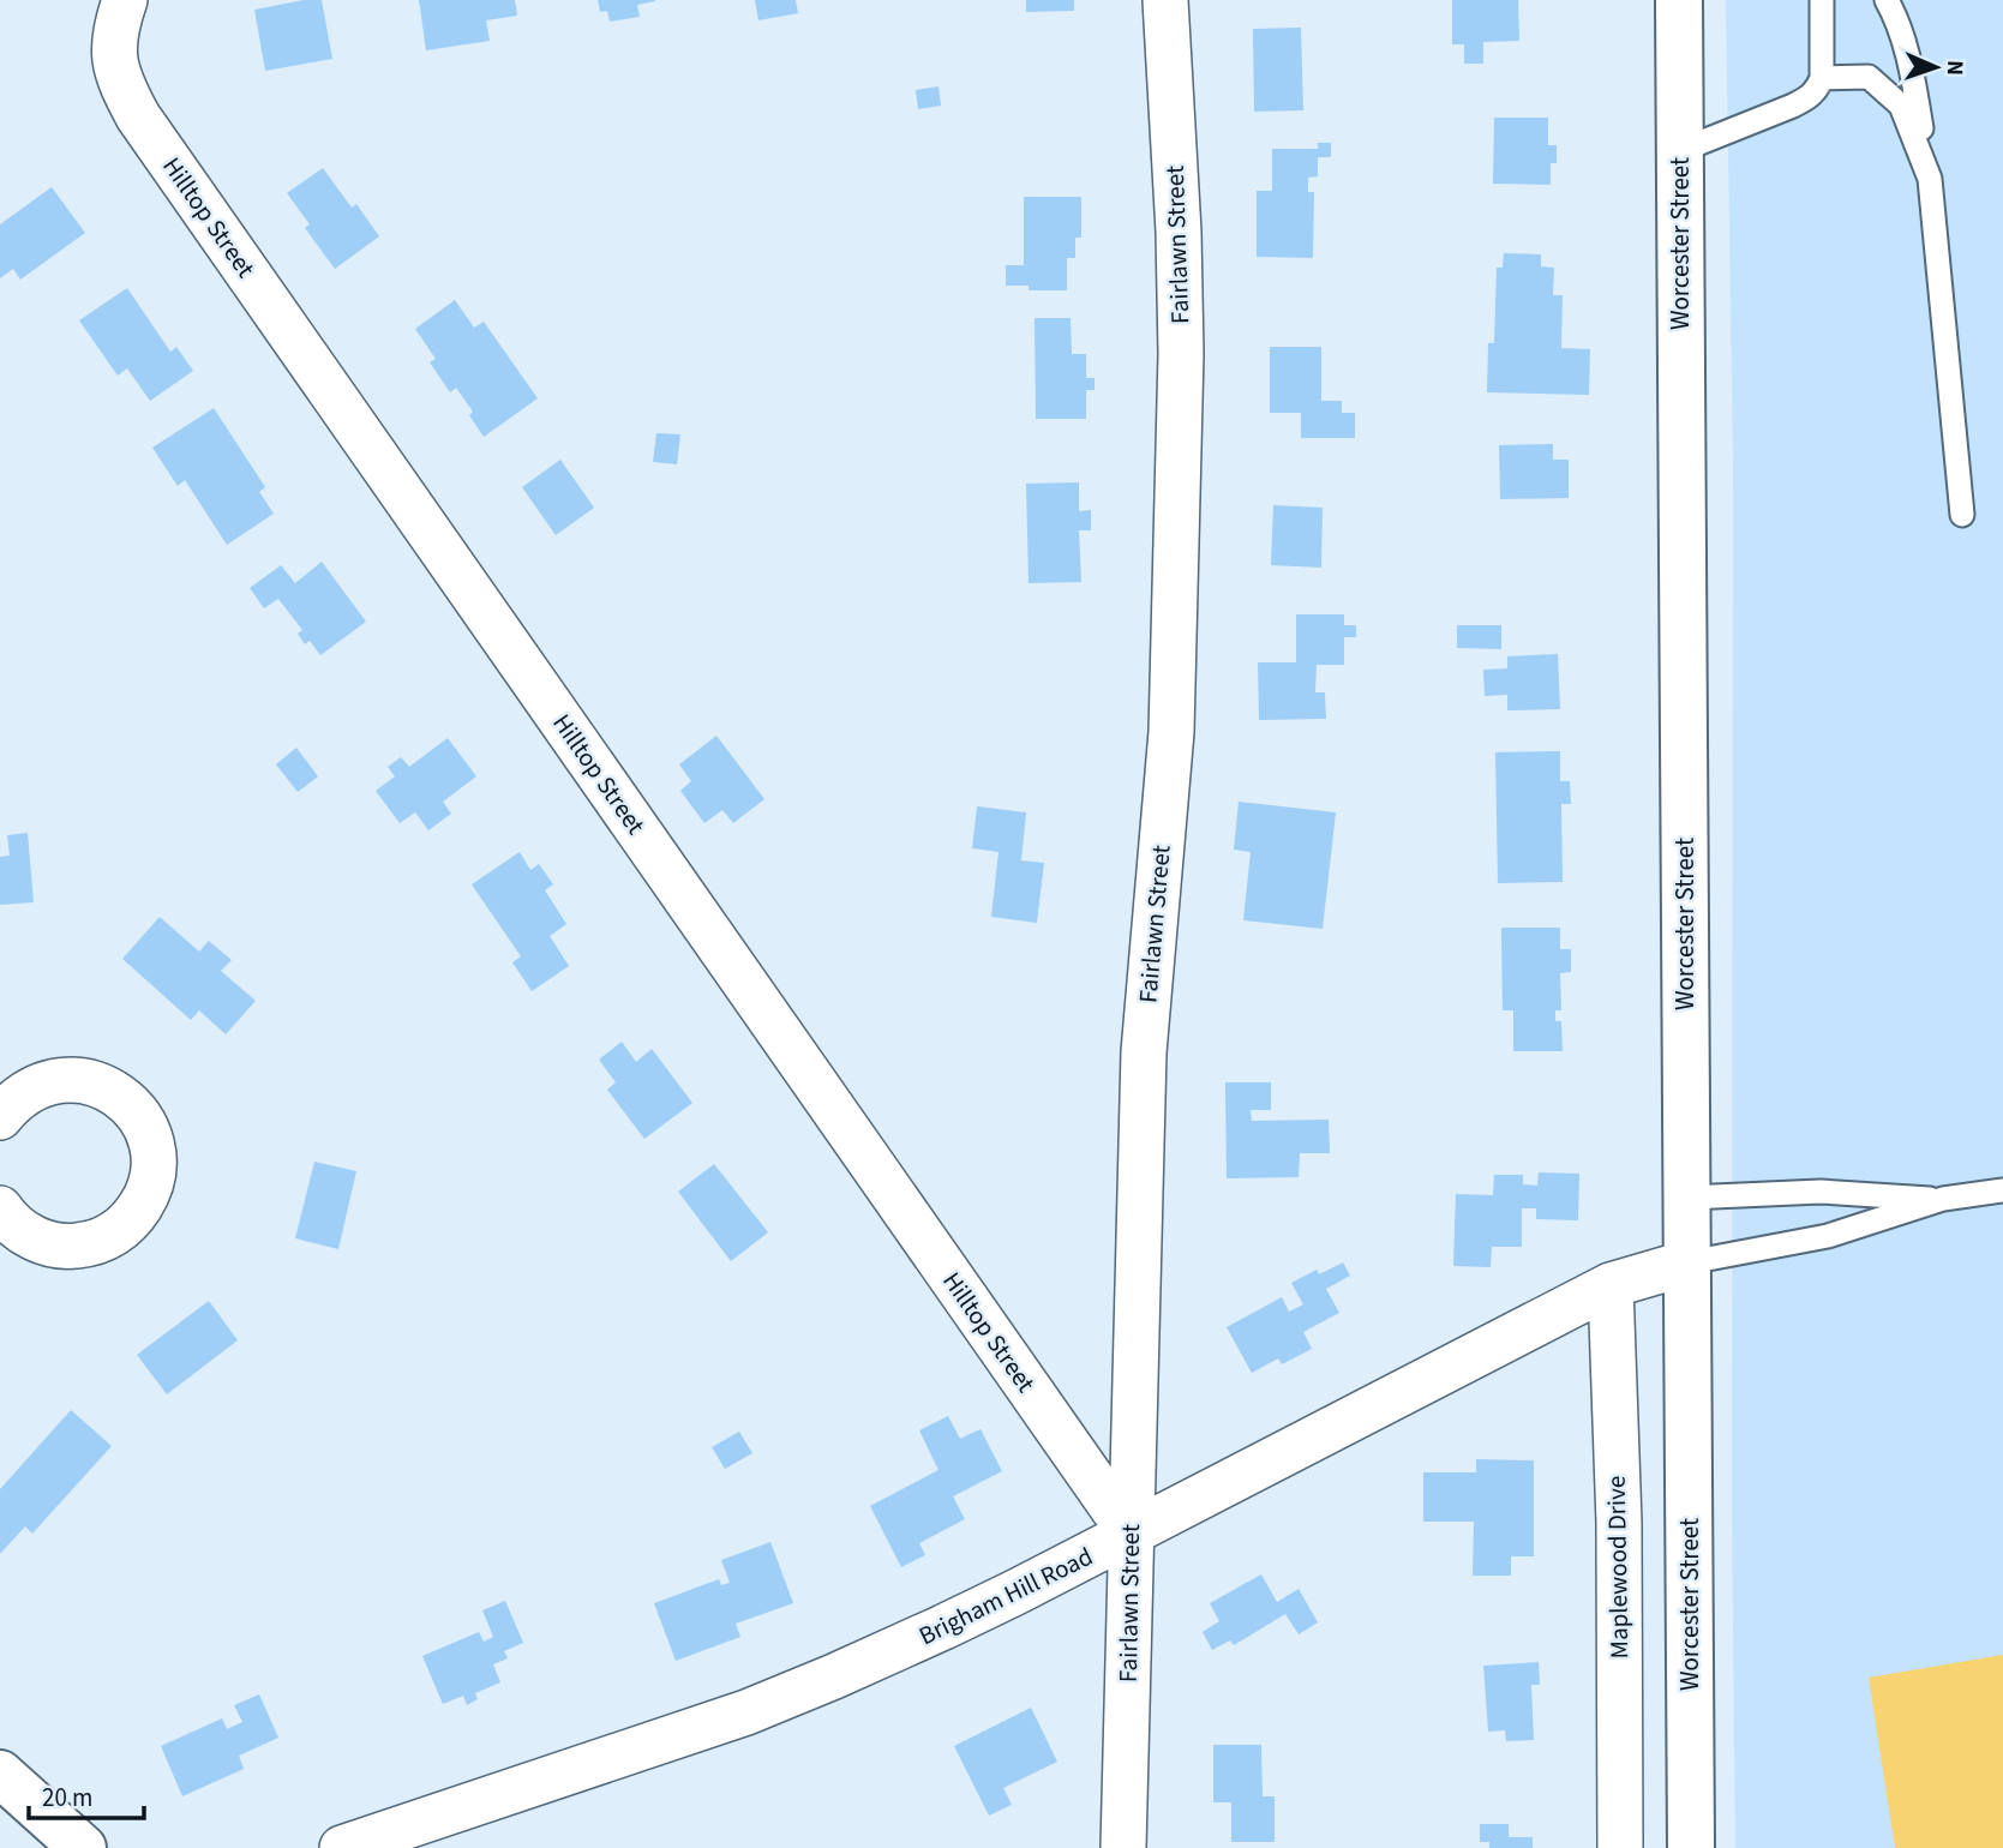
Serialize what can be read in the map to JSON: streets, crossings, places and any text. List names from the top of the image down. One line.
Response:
{"streets":{"main road":["Worcester Street"],"street":["Hilltop Street","Fairlawn Street","Maplewood Drive","Brigham Hill Road"]},"crossings":[["Hilltop Street","Fairlawn Street"],["Hilltop Street","Brigham Hill Road"],["Worcester Street","Brigham Hill Road"],["Fairlawn Street","Brigham Hill Road"],["Maplewood Drive","Brigham Hill Road"]],"scale_bar":"20 m","north":"right"}
